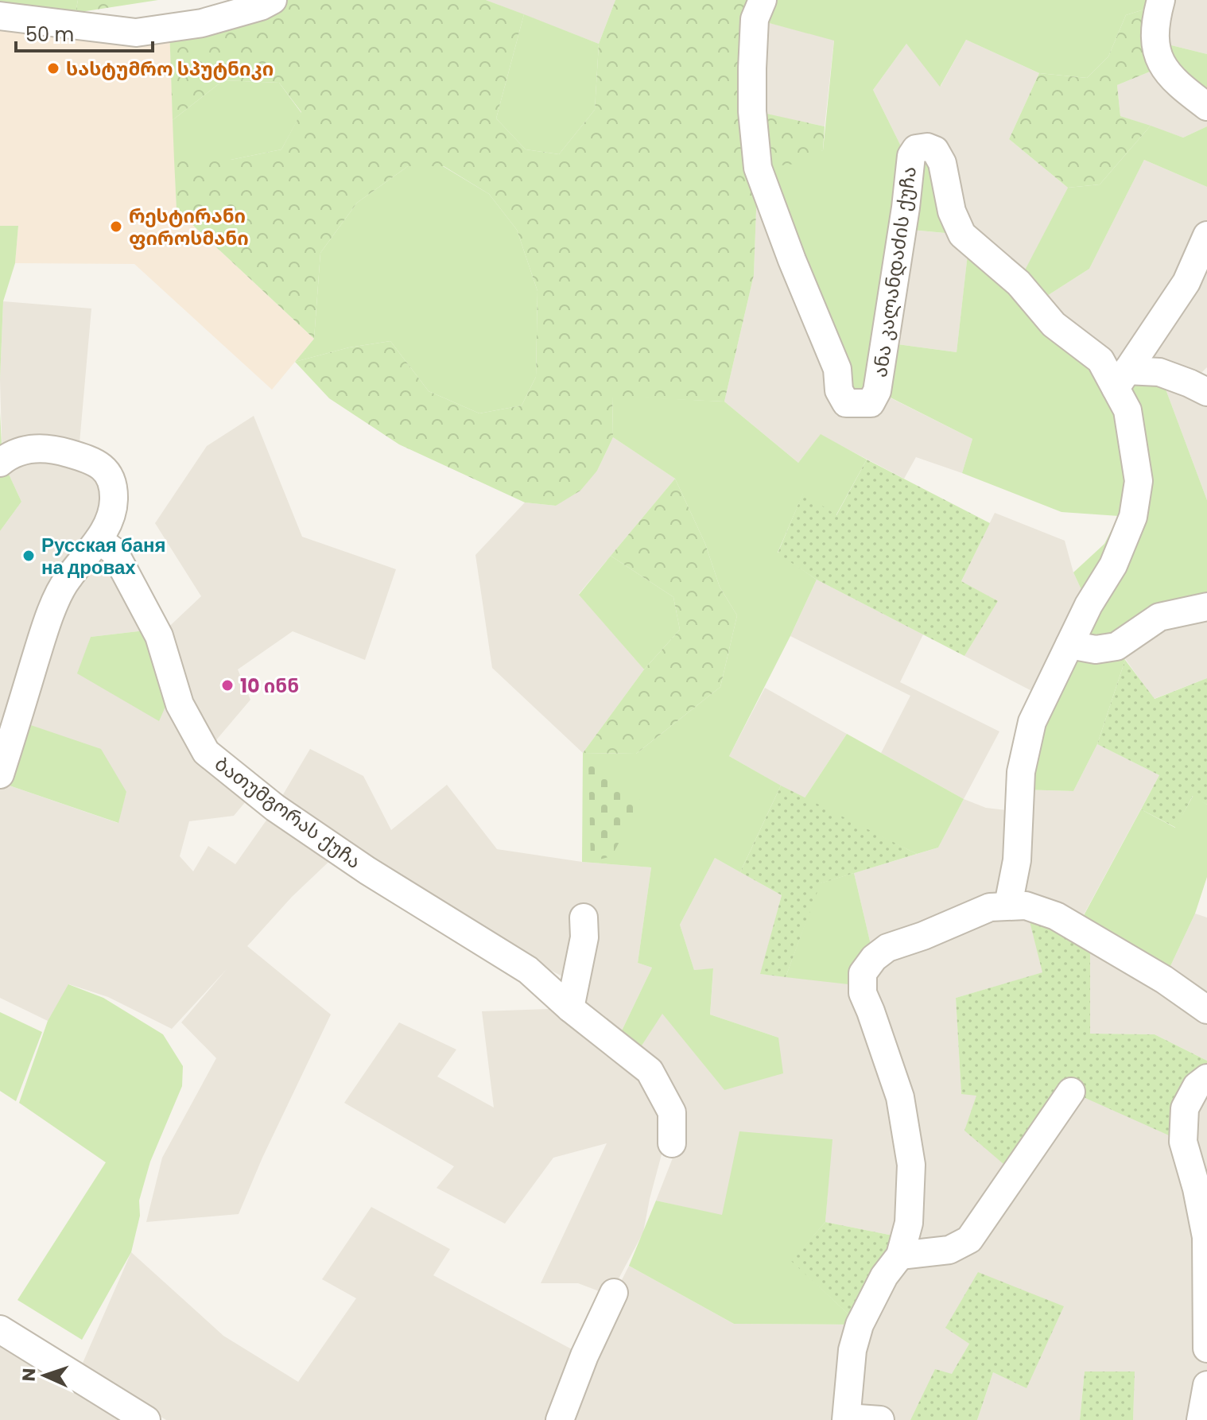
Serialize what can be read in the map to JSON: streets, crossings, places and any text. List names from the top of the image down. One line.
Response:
{"streets":{"street":["ანა კალანდაძის ქუჩა","ბათუმგორას ქუჩა"]},"places":["სასტუმრო სპუტნიკი","რესტირანი ფიროსმანი","Русская баня на дровах","10 ინნ"],"scale_bar":"50 m","north":"left"}
